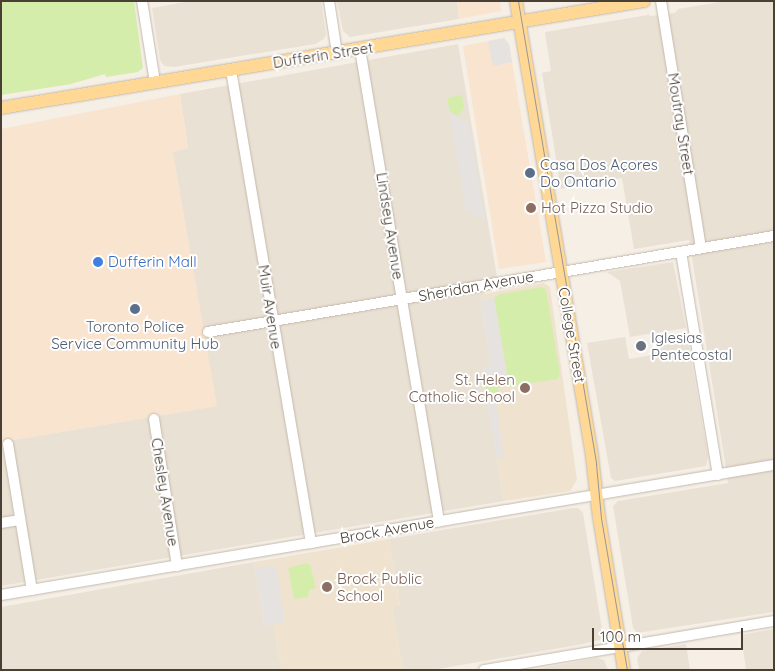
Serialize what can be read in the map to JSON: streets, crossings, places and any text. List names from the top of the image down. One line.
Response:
{"streets":{"main road":["Dufferin Street","College Street"],"street":["Moutray Street","Lindsey Avenue","Sheridan Avenue","Muir Avenue","Chesley Avenue","Brock Avenue"]},"crossings":[["Dufferin Street","Lindsey Avenue"],["Dufferin Street","Muir Avenue"],["Dufferin Street","College Street"],["Moutray Street","Sheridan Avenue"],["Lindsey Avenue","Sheridan Avenue"],["Lindsey Avenue","Brock Avenue"],["Sheridan Avenue","Muir Avenue"],["Sheridan Avenue","College Street"],["Muir Avenue","Brock Avenue"],["College Street","Brock Avenue"],["Chesley Avenue","Brock Avenue"]],"places":["Casa Dos Açores Do Ontario","Hot Pizza Studio","Dufferin Mall","Toronto Police Service Community Hub","Iglesias Pentecostal","St. Helen Catholic School","Brock Public School"],"scale_bar":"100 m"}
